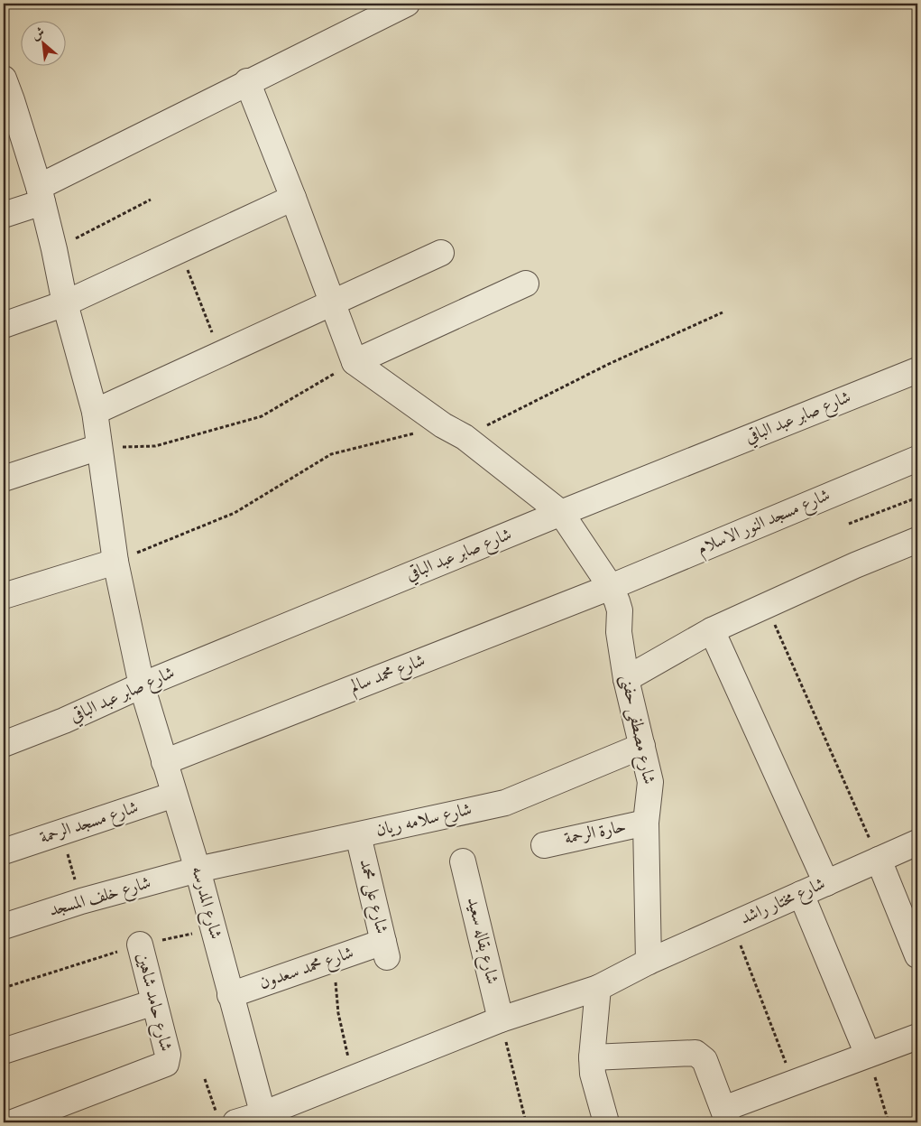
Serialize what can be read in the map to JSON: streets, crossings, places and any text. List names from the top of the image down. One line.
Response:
{"streets":{"street":["شارع صابر عبد الباقي","شارع مسجد النور الاسلام","شارع محمد سالم","شارع مصطفى حفنى","شارع سلامه ريان","شارع مسجد الرحمة","حارة الرحمة","شارع على محمد","شارع خلف المسجد","شارع مختار راشد","شارع المدرسه","شارع بقاله سعيد","شارع محمد سعدون","شارع حامد شاهين"]},"crossings":[["شارع صابر عبد الباقي","شارع مصطفى حفنى"],["شارع صابر عبد الباقي","شارع المدرسه"],["شارع مسجد النور الاسلام","شارع محمد سالم"],["شارع مسجد النور الاسلام","شارع مصطفى حفنى"],["شارع محمد سالم","شارع مصطفى حفنى"],["شارع محمد سالم","شارع المدرسه"],["شارع مصطفى حفنى","شارع سلامه ريان"],["شارع مصطفى حفنى","حارة الرحمة"],["شارع مصطفى حفنى","شارع مختار راشد"],["شارع سلامه ريان","شارع على محمد"],["شارع سلامه ريان","شارع خلف المسجد"],["شارع سلامه ريان","شارع المدرسه"],["شارع مسجد الرحمة","شارع المدرسه"],["شارع على محمد","شارع محمد سعدون"],["شارع خلف المسجد","شارع المدرسه"],["شارع مختار راشد","شارع المدرسه"],["شارع مختار راشد","شارع بقاله سعيد"],["شارع المدرسه","شارع محمد سعدون"]],"north":"top left"}
